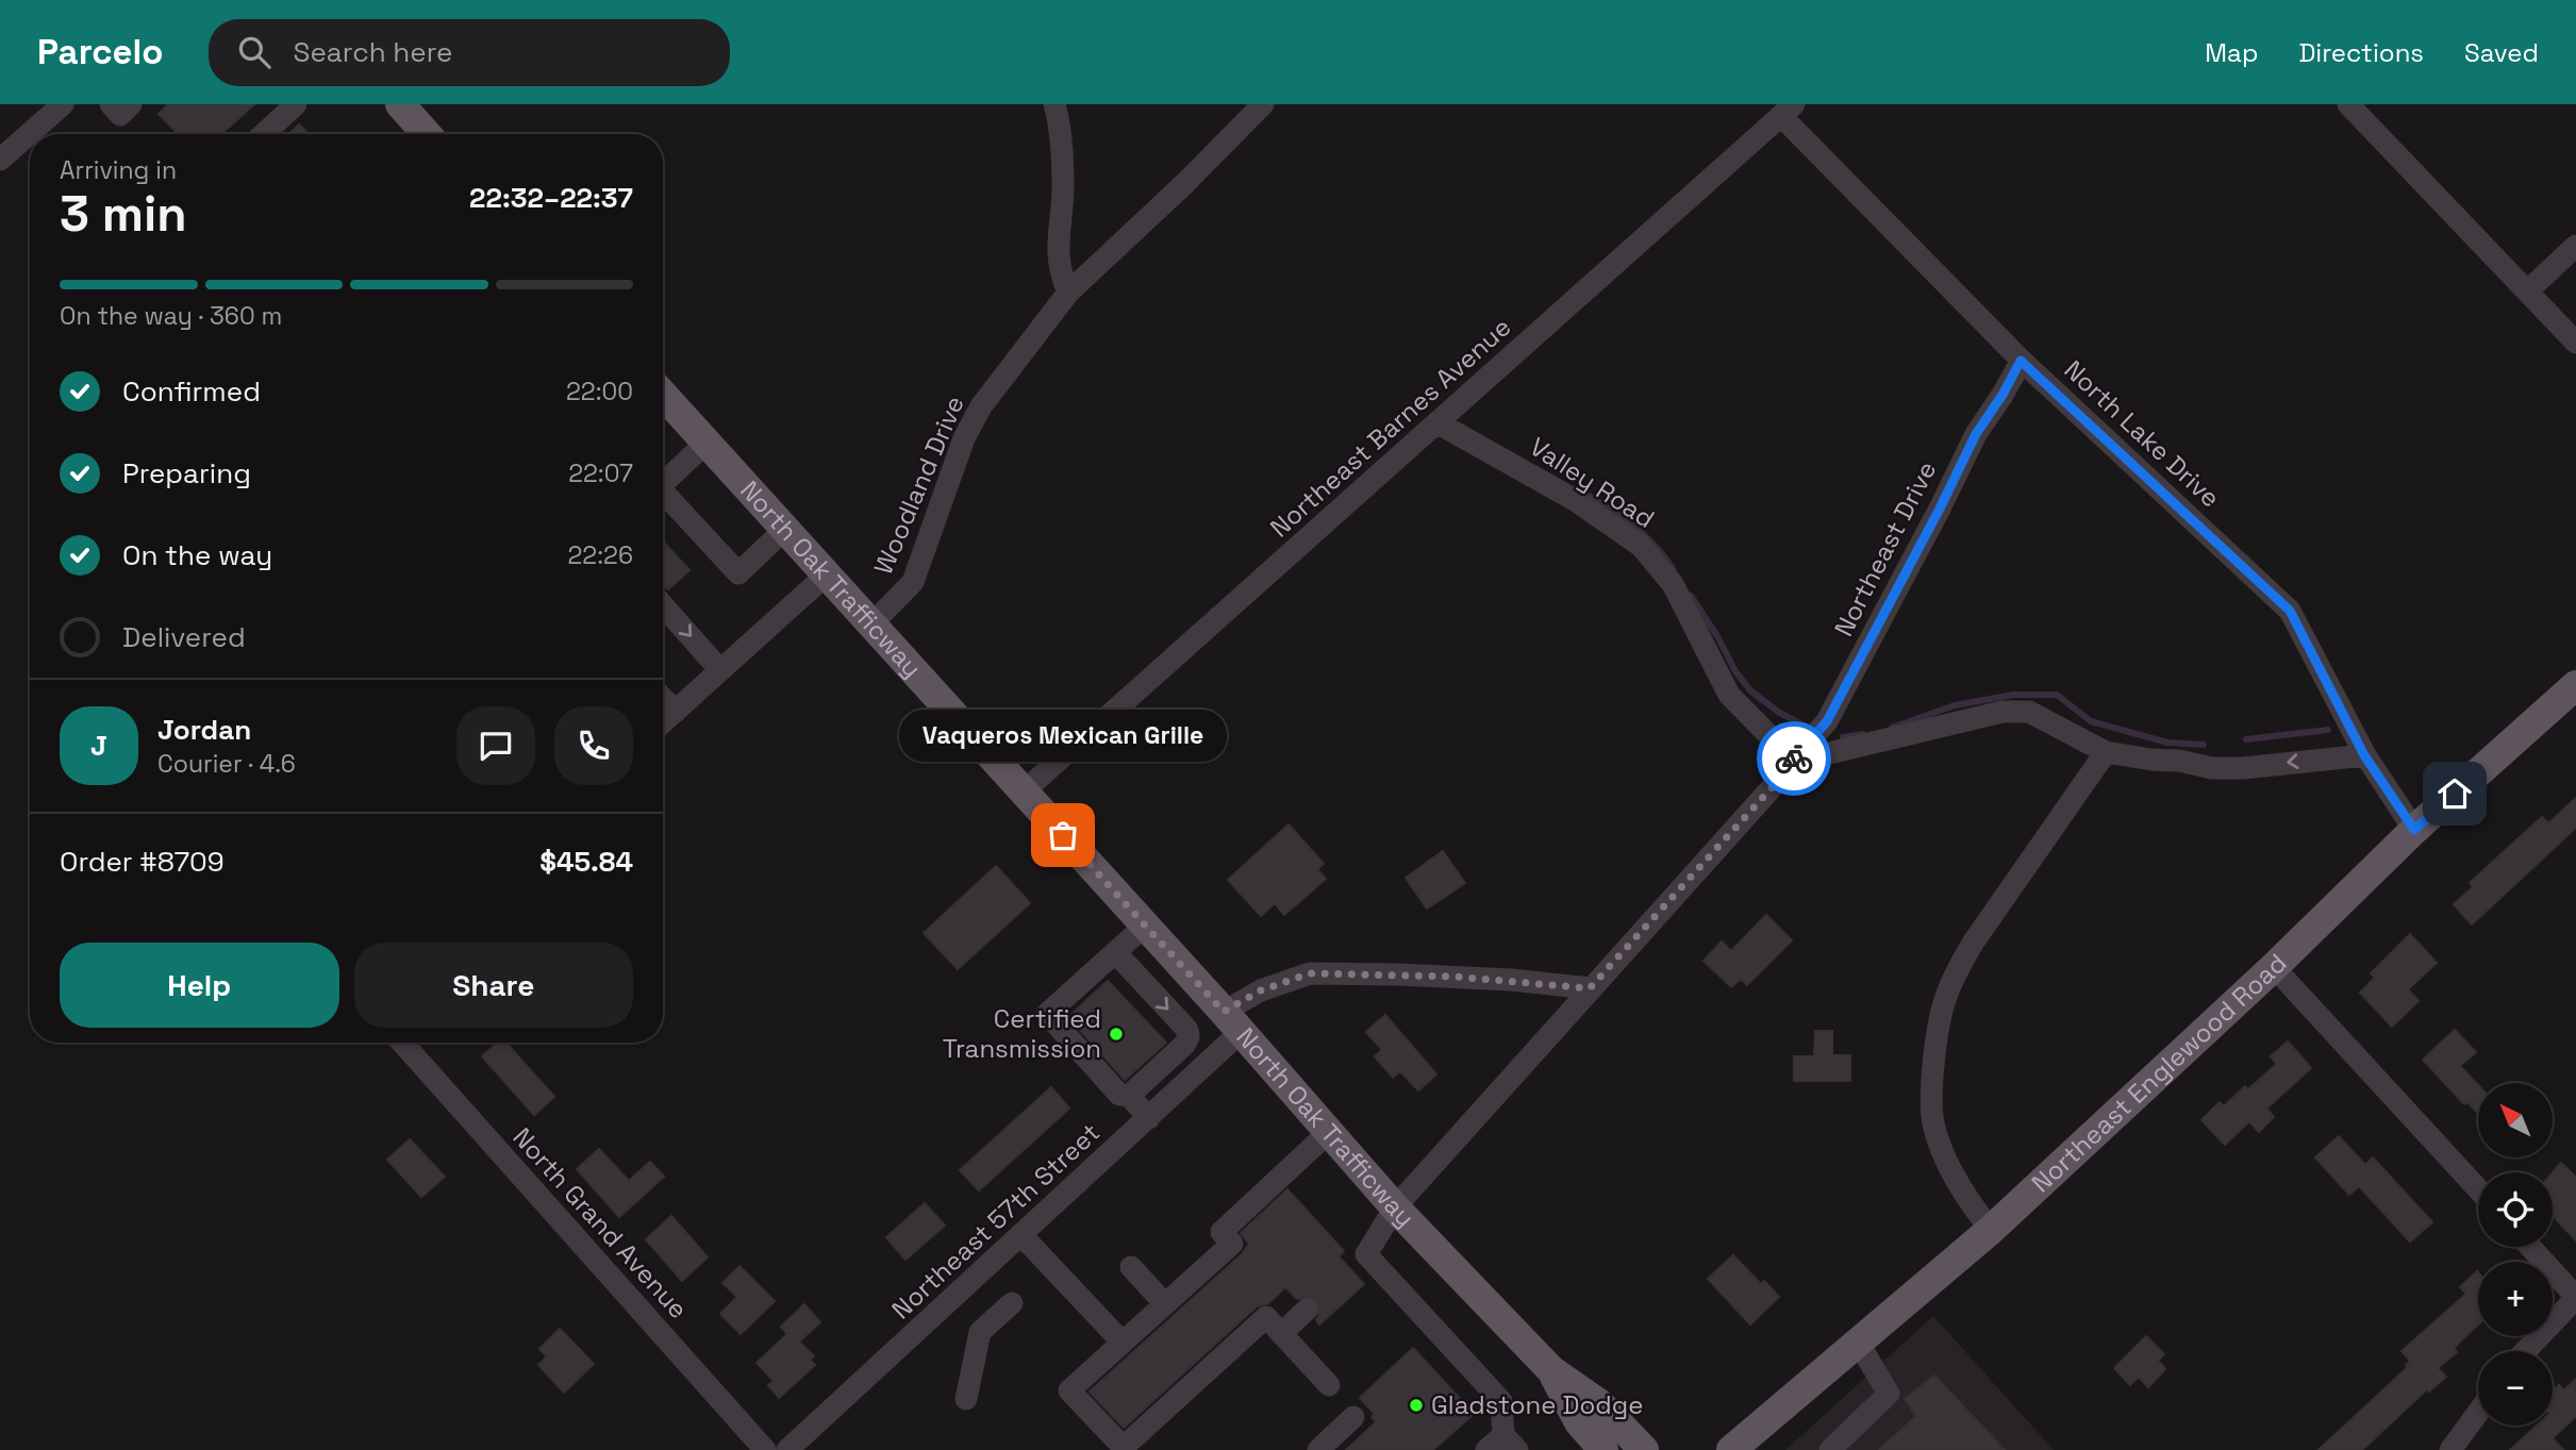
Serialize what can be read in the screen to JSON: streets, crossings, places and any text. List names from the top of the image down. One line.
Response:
{"streets":{"main road":["North Oak Trafficway","Northeast Englewood Road"],"street":["Northeast Barnes Avenue","North Lake Drive","Valley Road","Woodland Drive","Northeast Drive","Northeast 57th Street","North Grand Avenue"]},"crossings":[["Northeast Barnes Avenue","North Lake Drive"],["Northeast Barnes Avenue","Valley Road"],["Northeast Barnes Avenue","North Oak Trafficway"],["North Lake Drive","Northeast Drive"],["North Lake Drive","Northeast Englewood Road"],["Valley Road","Northeast Drive"],["Woodland Drive","North Oak Trafficway"],["Northeast Drive","North Oak Trafficway"],["Northeast Drive","Northeast 57th Street"],["North Oak Trafficway","Northeast 57th Street"]],"places":["Vaqueros Mexican Grille","Certified Transmission","Gladstone Dodge"],"north":"top left","page":{"header":"Parcelo","search":"Search here","nav":["Map","Directions","Saved"],"heading":["3 min","Arriving in","22:32–22:37"],"panel":["Jordan","Courier · 4.6","Order #8709","$45.84"],"bar":"On the way · 360 m","list":[["Confirmed","22:00"],["Preparing","22:07"],["On the way","22:26"],"Delivered"],"round":"J","bubble":"Vaqueros Mexican Grille","buttons":["Help","Share"],"map_buttons":["+","−"]}}
